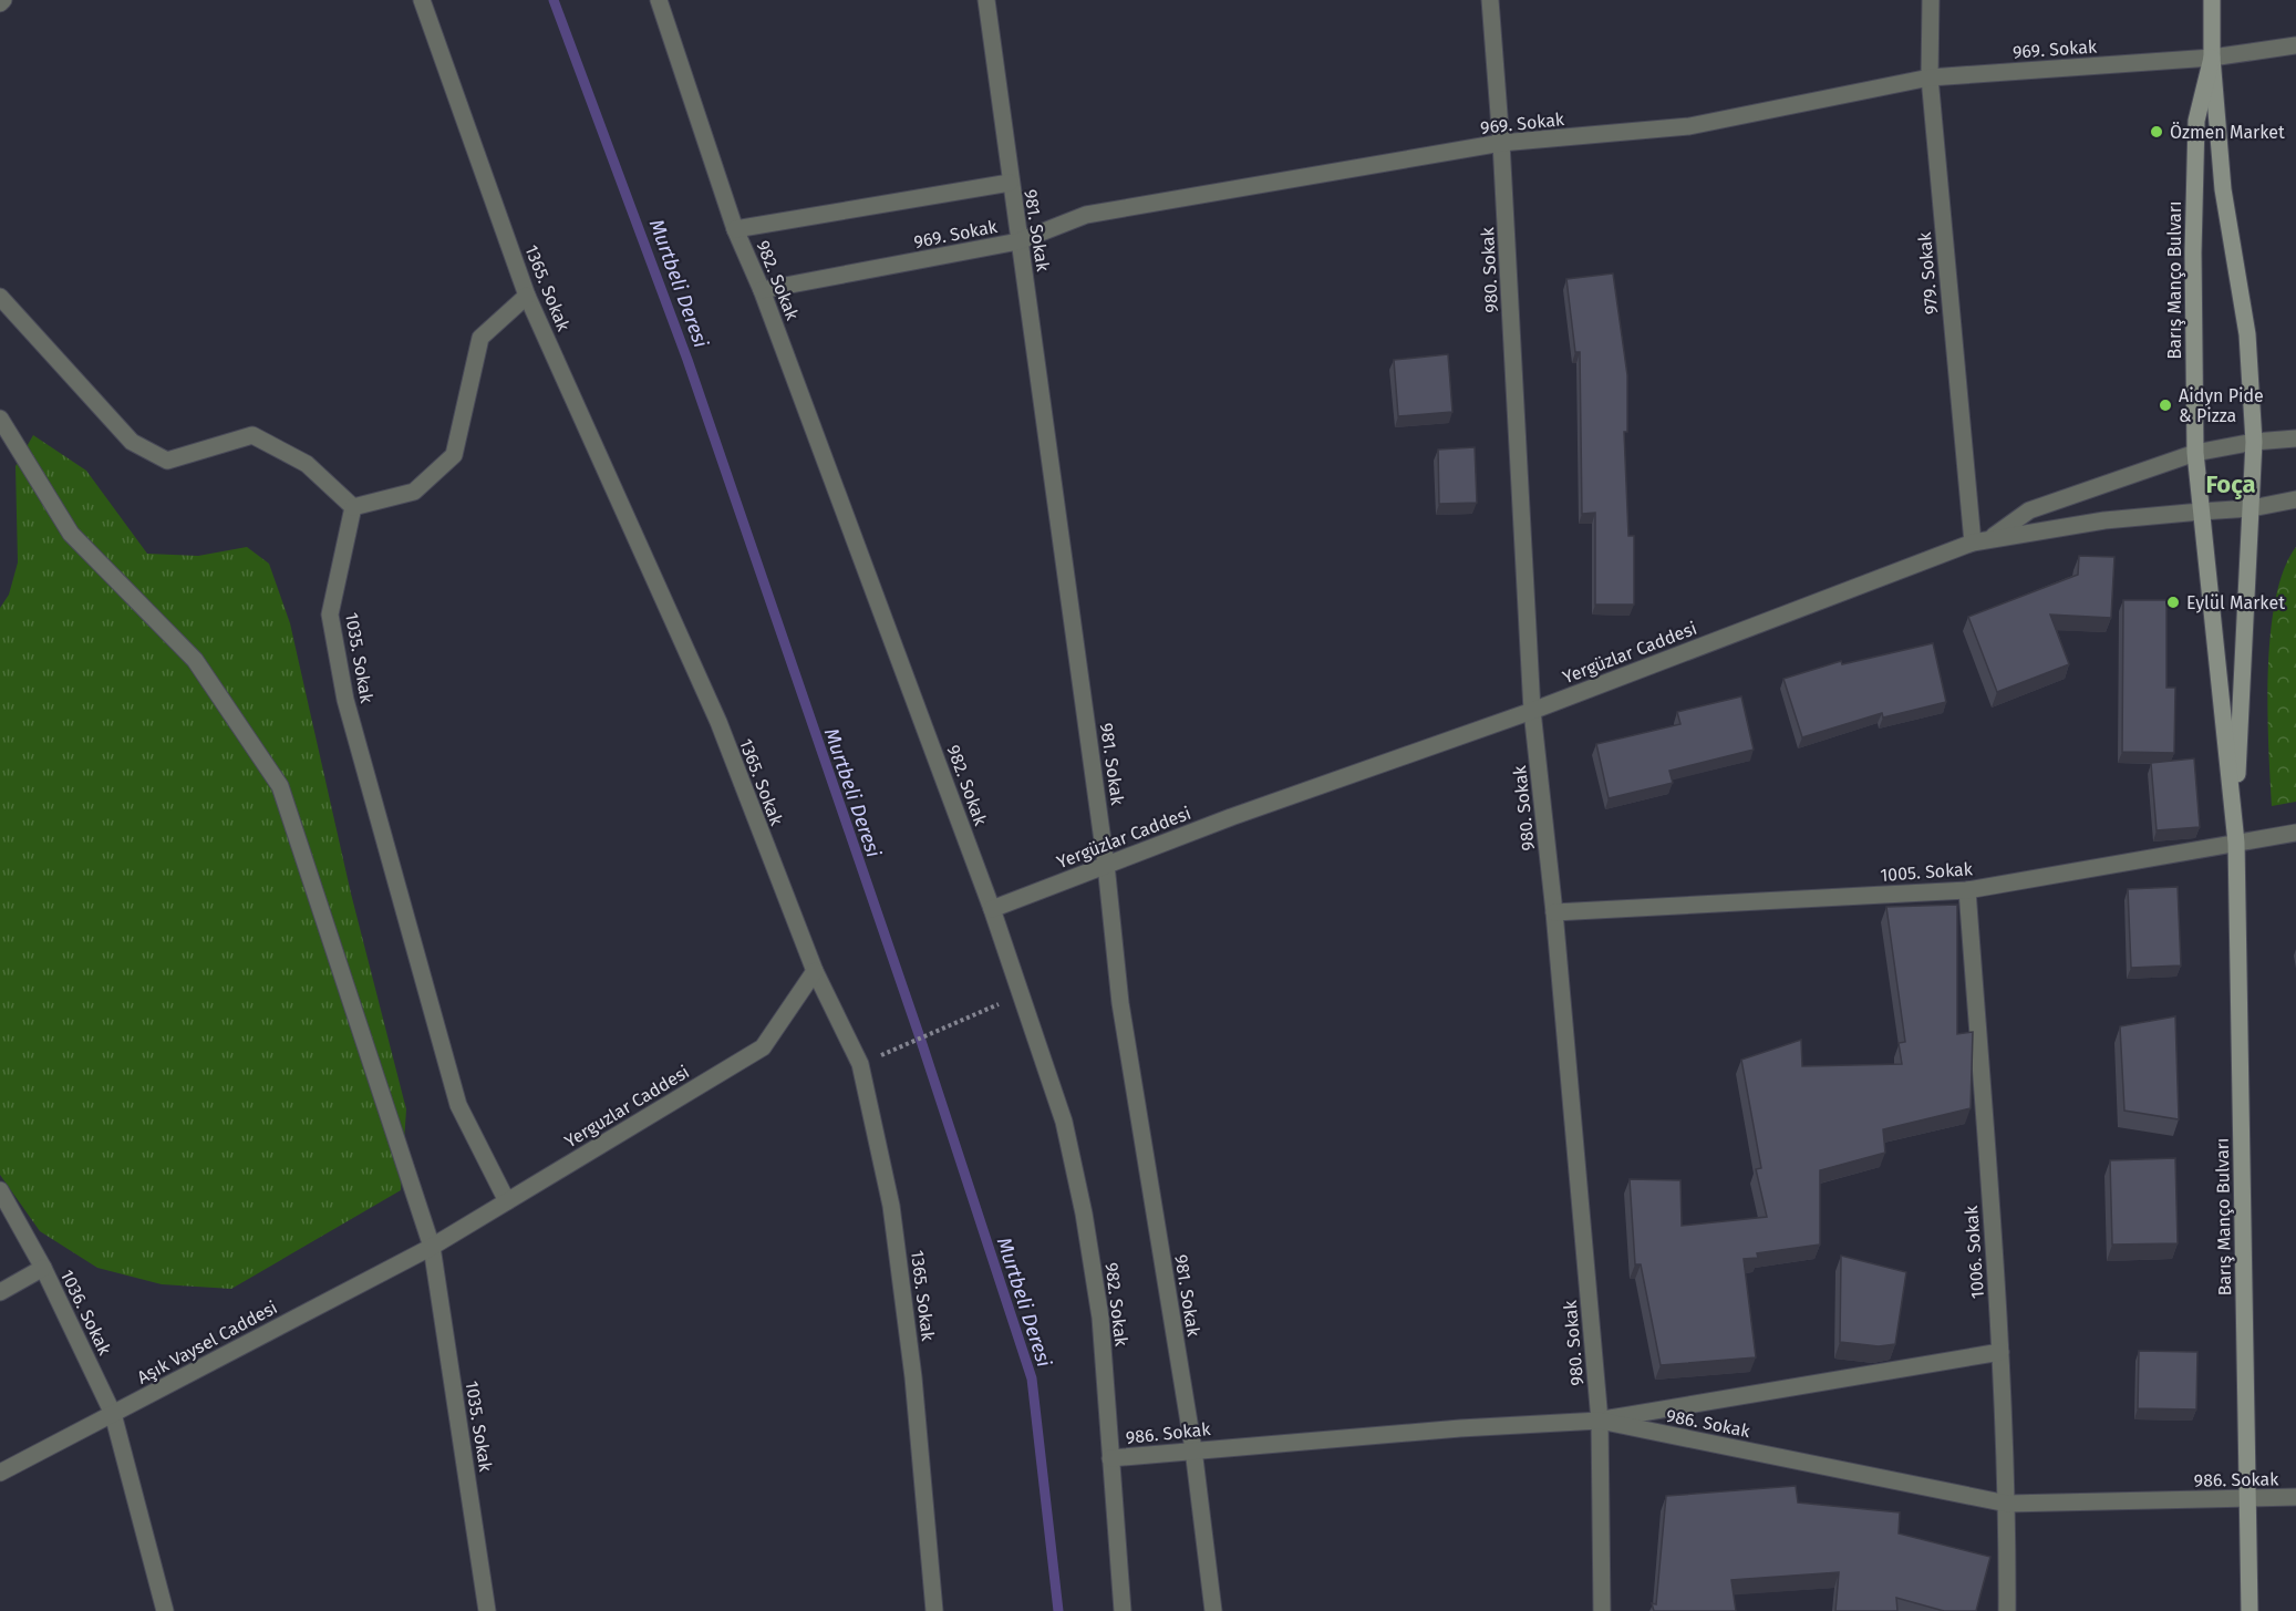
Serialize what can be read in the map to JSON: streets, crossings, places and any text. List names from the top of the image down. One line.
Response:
{"streets":{"main road":["Barış Manço Bulvarı"],"street":["969. Sokak","981. Sokak","980. Sokak","979. Sokak","982. Sokak","1365. Sokak","Yergüzlar Caddesi","1035. Sokak","1005. Sokak","Yerguzlar Caddesi","1006. Sokak","1036. Sokak","Aşık Vaysel Caddesi","986. Sokak"]},"crossings":[["969. Sokak","981. Sokak"],["969. Sokak","980. Sokak"],["969. Sokak","979. Sokak"],["969. Sokak","982. Sokak"],["969. Sokak","Barış Manço Bulvarı"],["981. Sokak","Yergüzlar Caddesi"],["981. Sokak","986. Sokak"],["980. Sokak","Yergüzlar Caddesi"],["980. Sokak","1005. Sokak"],["980. Sokak","986. Sokak"],["979. Sokak","Yergüzlar Caddesi"],["982. Sokak","Yergüzlar Caddesi"],["982. Sokak","986. Sokak"],["Barış Manço Bulvarı","Yergüzlar Caddesi"],["Barış Manço Bulvarı","1005. Sokak"],["Barış Manço Bulvarı","986. Sokak"],["1365. Sokak","Yerguzlar Caddesi"],["1035. Sokak","Yerguzlar Caddesi"],["1035. Sokak","Aşık Vaysel Caddesi"],["1005. Sokak","1006. Sokak"],["Yerguzlar Caddesi","Aşık Vaysel Caddesi"],["1006. Sokak","986. Sokak"],["1036. Sokak","Aşık Vaysel Caddesi"]],"districts":["Foça"],"water":["Murtbeli Deresi"],"places":["Özmen Market","Aidyn Pide & Pizza","Eylül Market"]}
